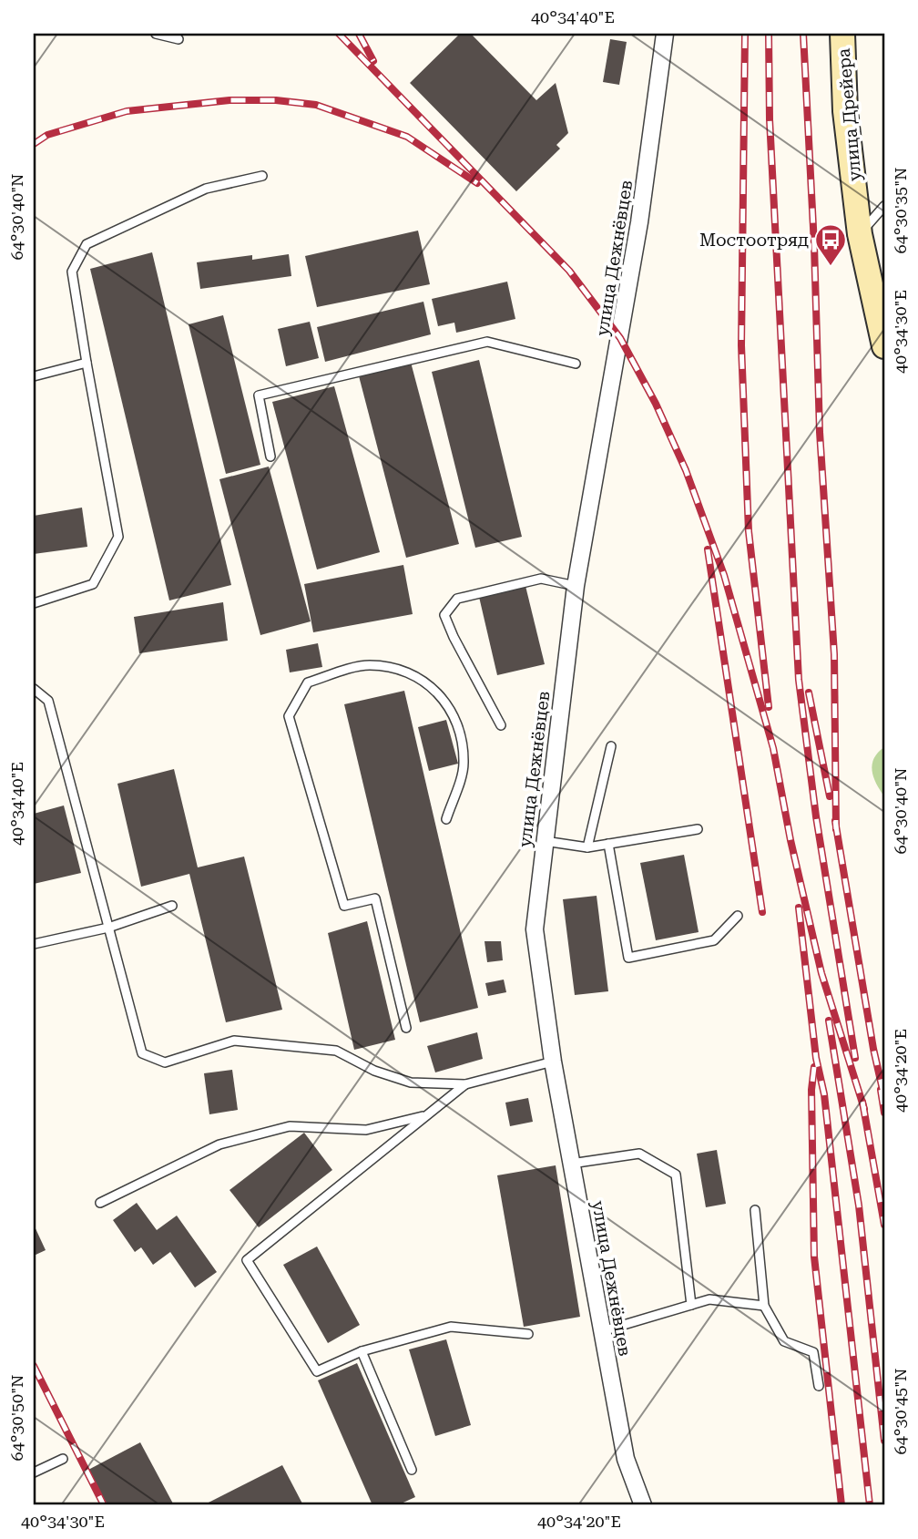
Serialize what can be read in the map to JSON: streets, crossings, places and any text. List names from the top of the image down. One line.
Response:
{"streets":{"main road":["улица Дрейера"],"street":["улица Дежнёвцев"]},"places":{"bus stop":["Мостоотряд"]},"coordinates":["40°34'40\"E","64°30'35\"N","64°30'40\"N","40°34'30\"E","40°34'20\"E","64°30'45\"N","64°30'50\"N"]}
